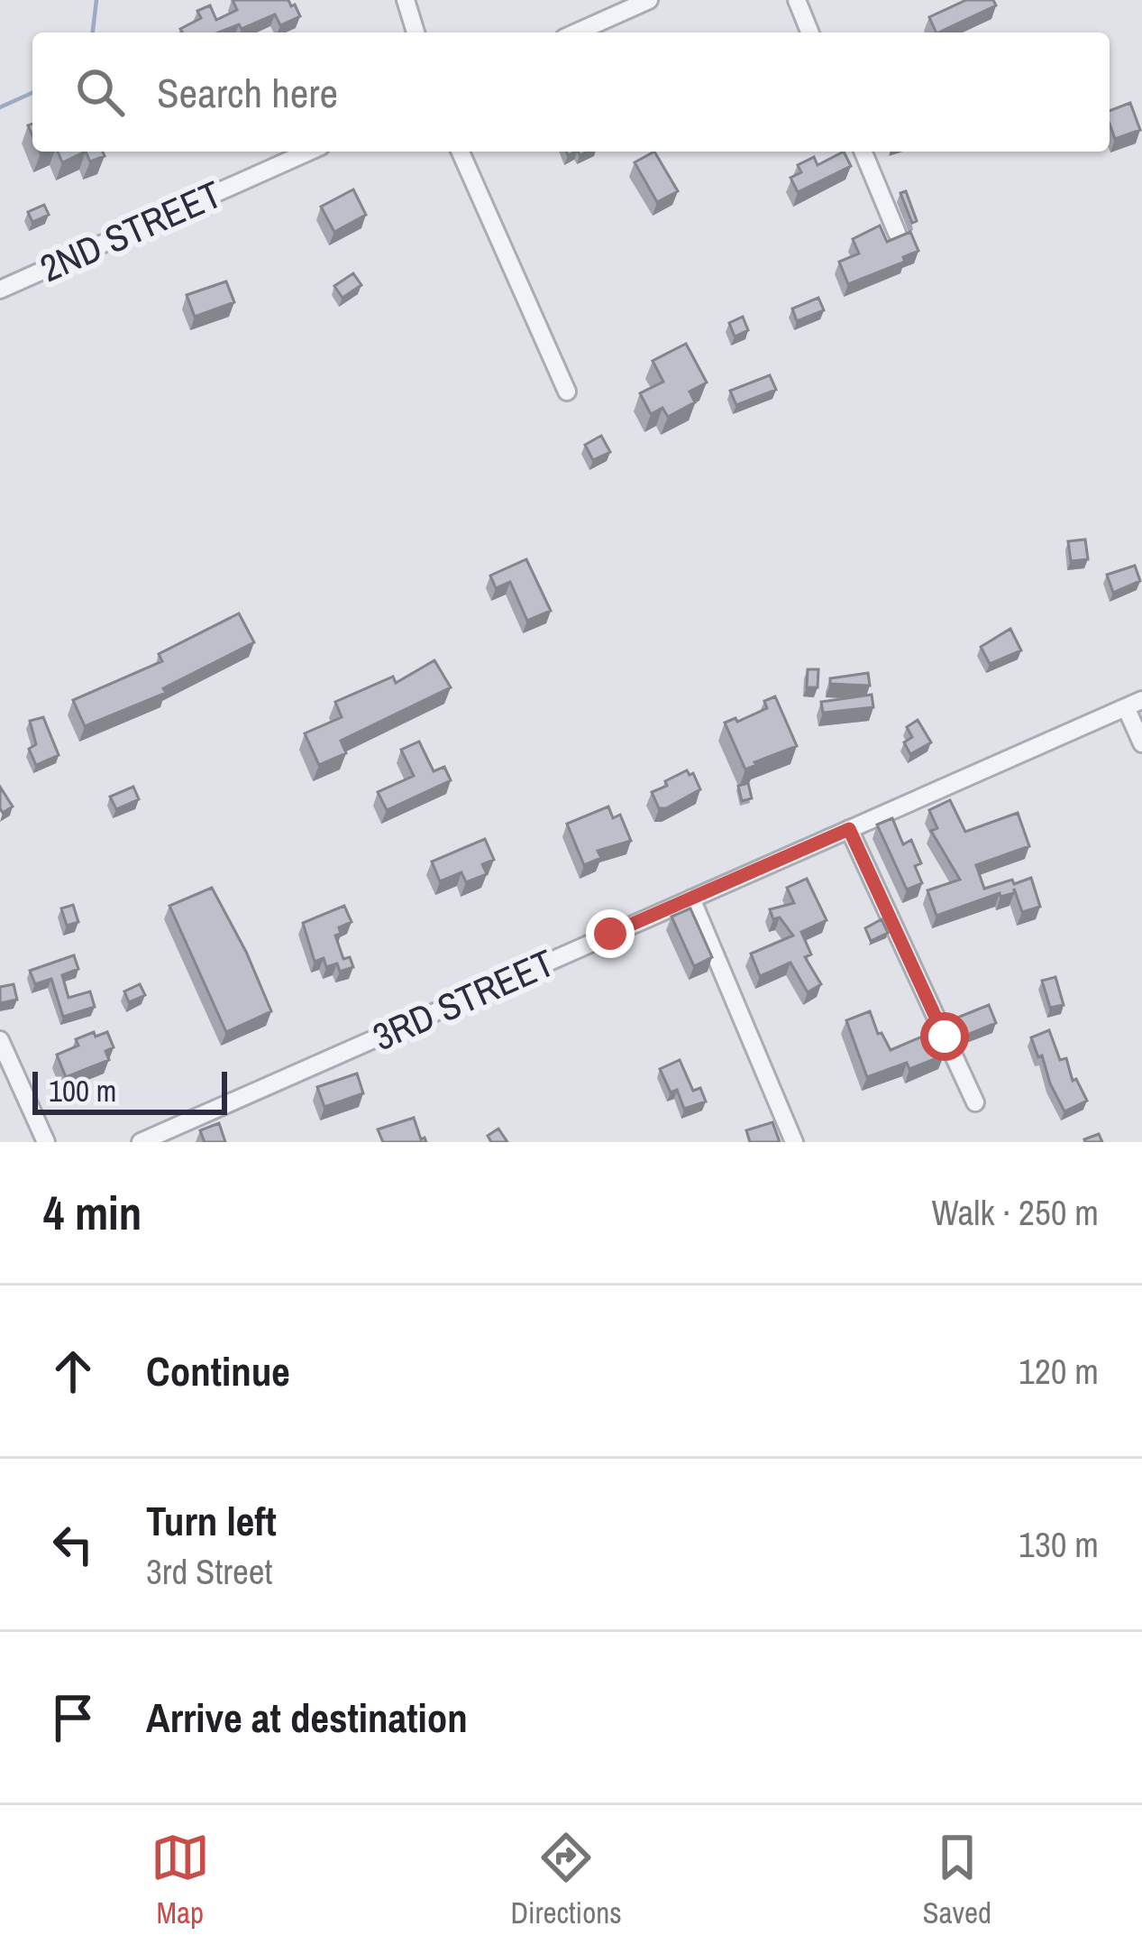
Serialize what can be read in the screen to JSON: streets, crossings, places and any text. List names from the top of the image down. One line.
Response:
{"streets":{"street":["2ND STREET","3RD STREET"]},"scale_bar":"100 m","page":{"search":"Search here","scale":"100 m","heading":["4 min","Walk · 250 m"],"list":[["Continue","120 m"],["Turn left","3rd Street","130 m"],"Arrive at destination"],"nav":["Map","Directions","Saved"]}}
